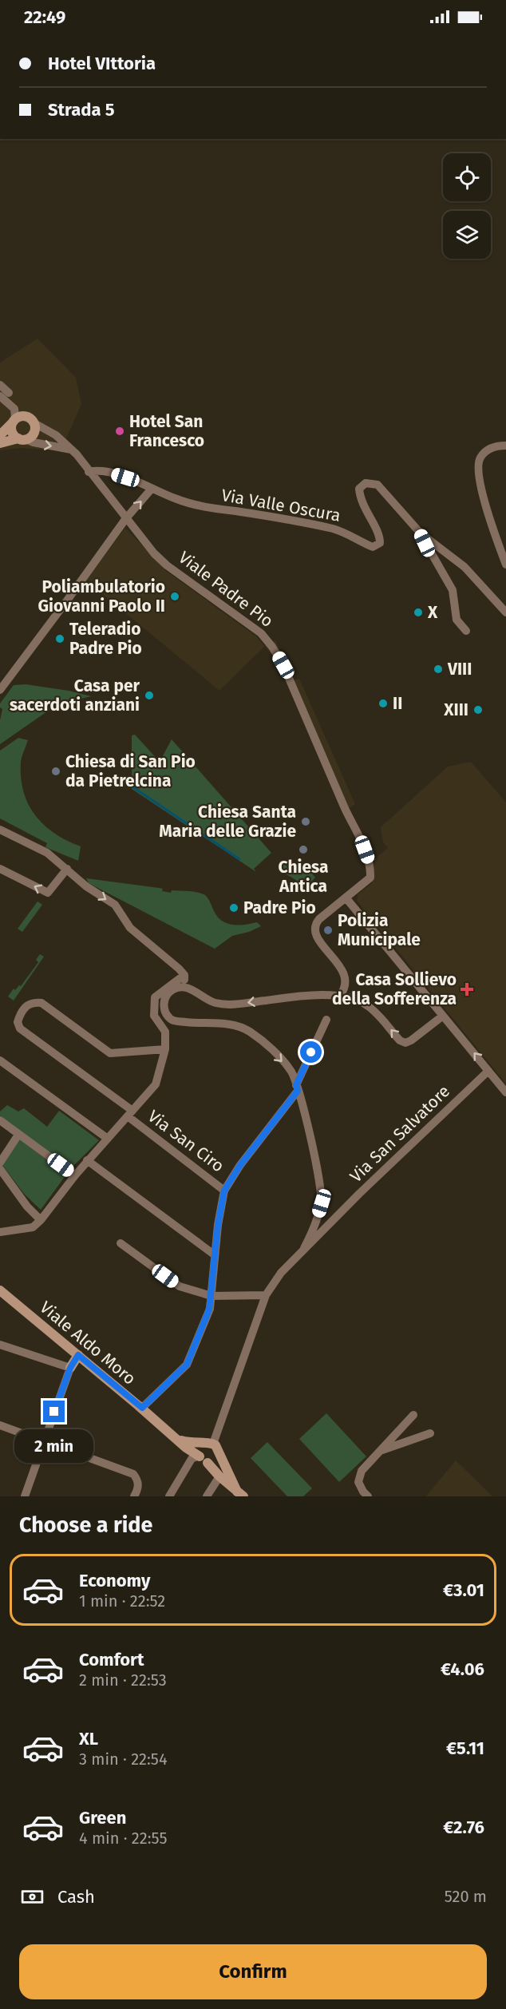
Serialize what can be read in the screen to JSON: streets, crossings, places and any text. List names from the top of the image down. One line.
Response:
{"streets":{"main road":["Viale Aldo Moro"],"street":["Via Valle Oscura","Viale Padre Pio","Via San Salvatore","Via San Ciro"]},"crossings":[["Via Valle Oscura","Viale Padre Pio"],["Via San Salvatore","Viale Aldo Moro"]],"places":{"other":["Hotel San Francesco","Poliambulatorio Giovanni Paolo II","X","Teleradio Padre Pio","VIII","Casa per sacerdoti anziani","II","XIII","Chiesa di San Pio da Pietrelcina","Chiesa Santa Maria delle Grazie","Chiesa Antica","Padre Pio","Polizia Municipale"],"health":["Casa Sollievo della Sofferenza"]},"page":{"status":"22:49","banner":["Hotel VIttoria","Strada 5"],"bubble":"2 min","heading":"Choose a ride","list":[{"name":"Economy","note":"1 min · 22:52","value":"€3.01"},{"name":"Comfort","note":"2 min · 22:53","value":"€4.06"},{"name":"XL","note":"3 min · 22:54","value":"€5.11"},{"name":"Green","note":"4 min · 22:55","value":"€2.76"}],"pay":["Cash","520 m"],"buttons":"Confirm"}}
